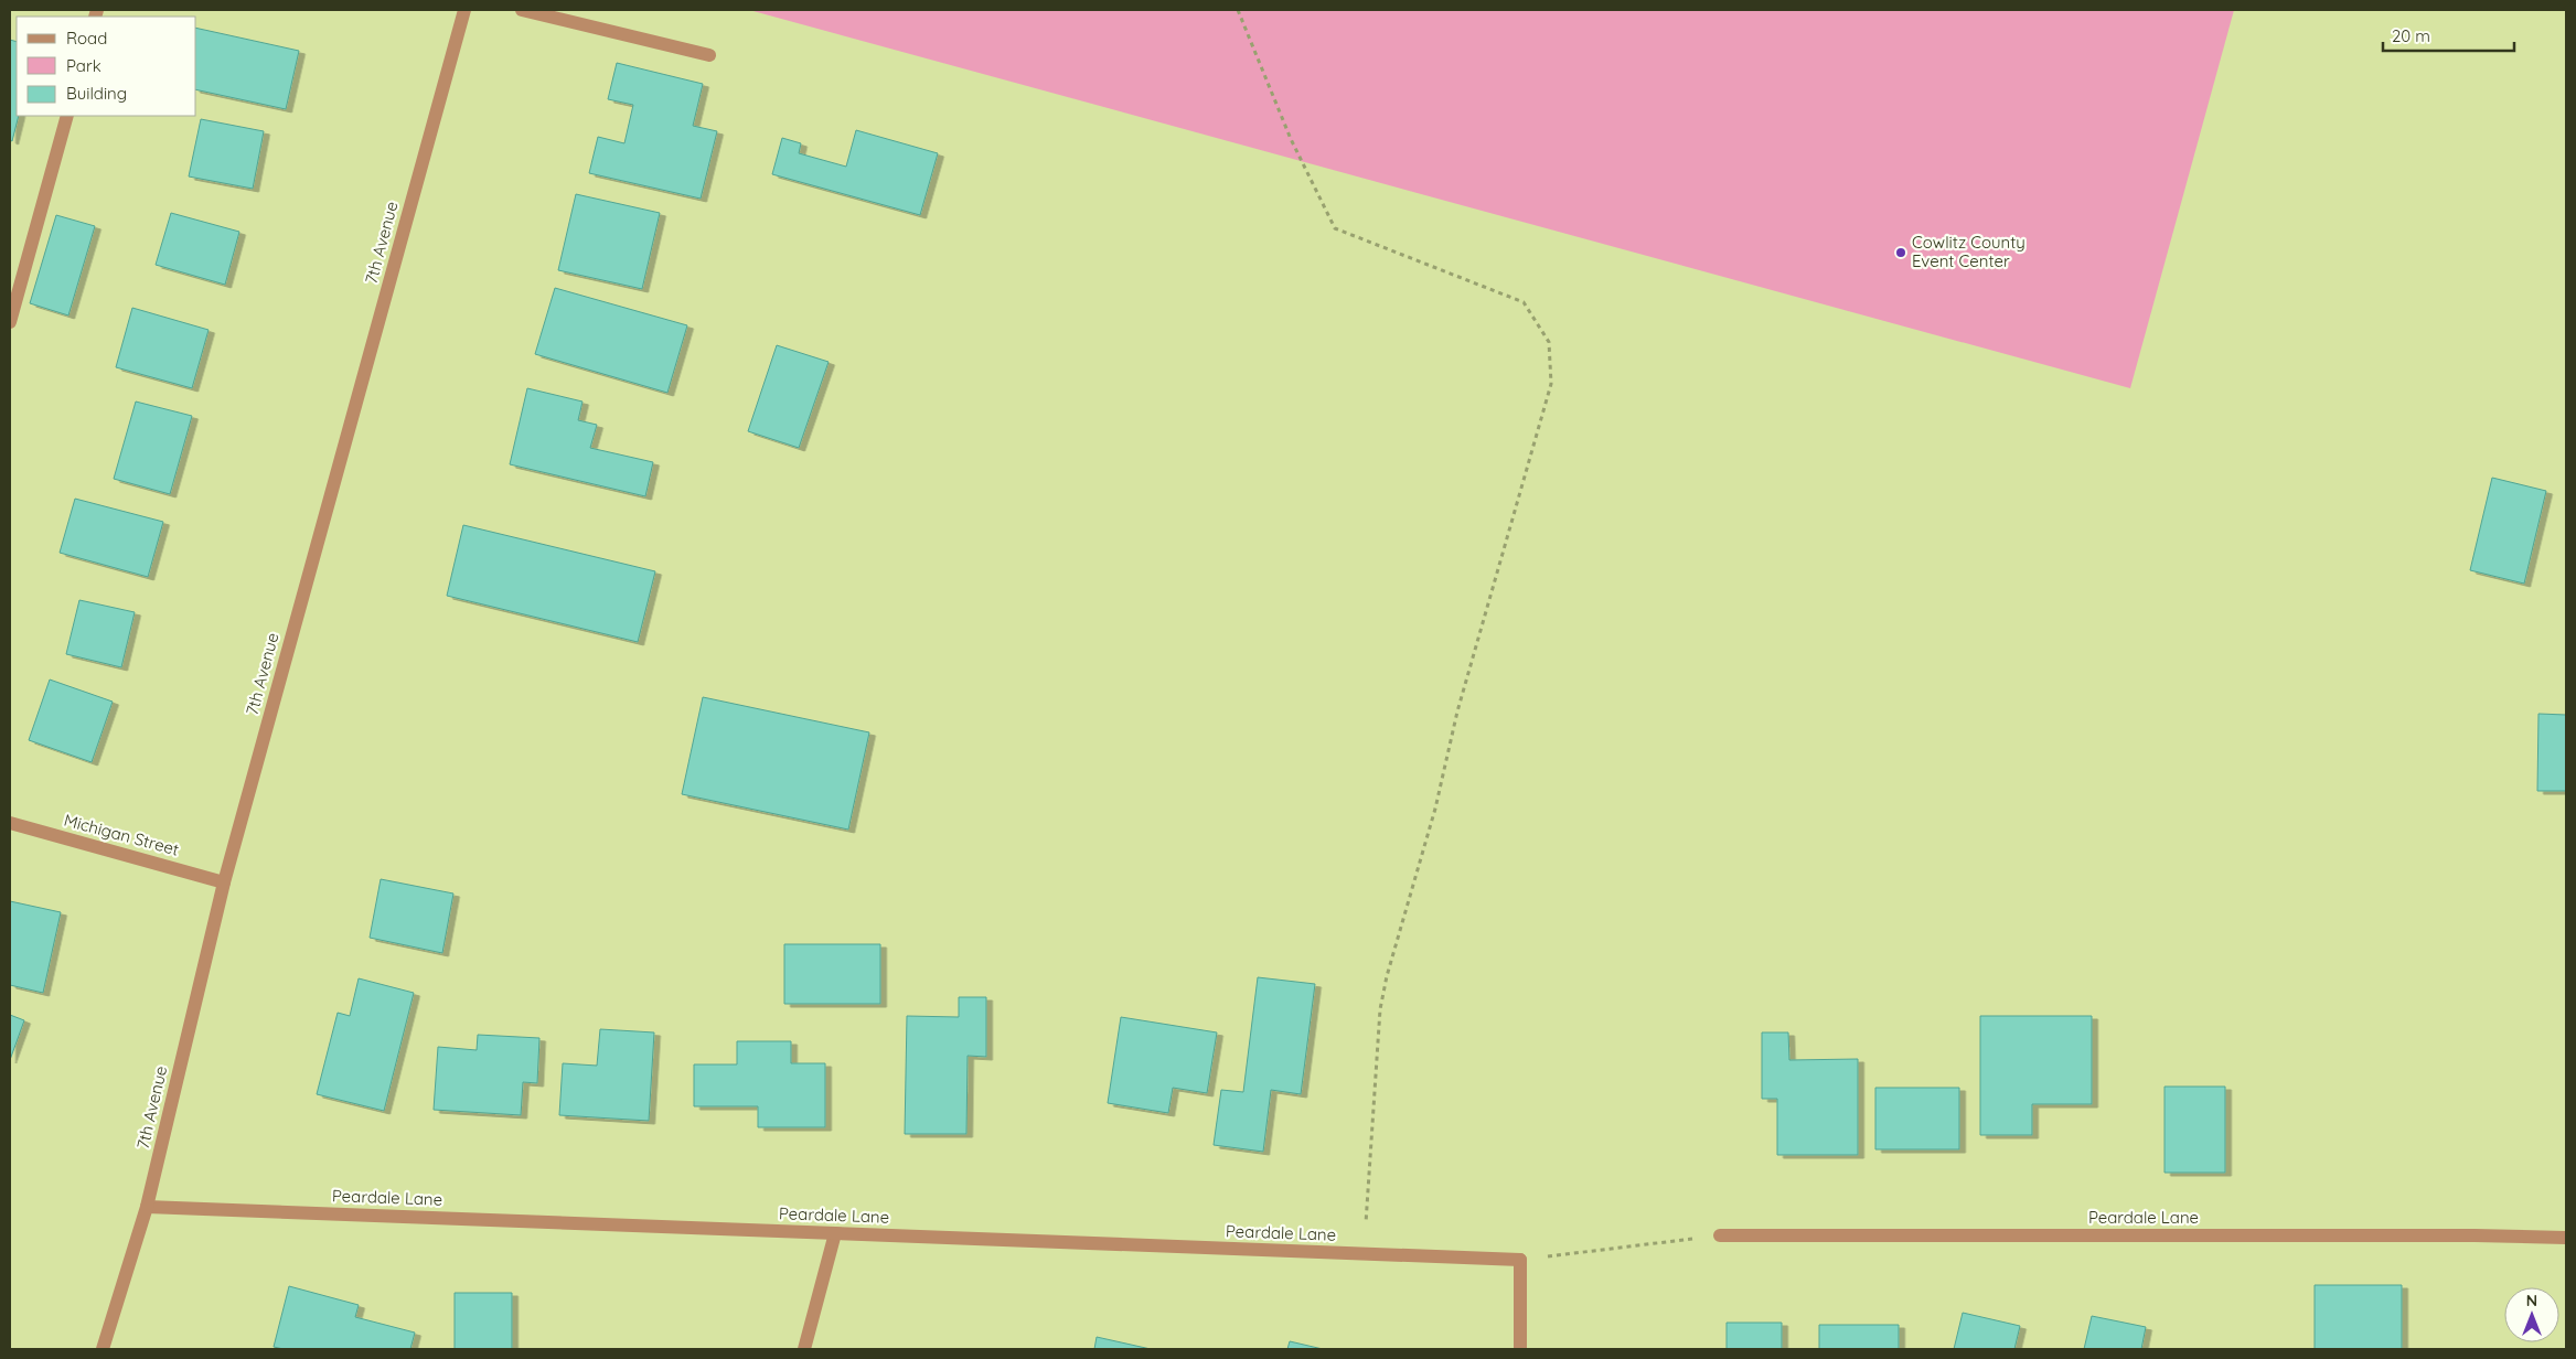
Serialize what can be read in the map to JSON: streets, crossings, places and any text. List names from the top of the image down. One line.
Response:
{"streets":{"street":["7th Avenue","Michigan Street","Peardale Lane"]},"crossings":[["7th Avenue","Michigan Street"],["7th Avenue","Peardale Lane"]],"places":["Cowlitz County Event Center"],"legend":["Road","Park","Building"],"scale_bar":"20 m","north":"top"}
